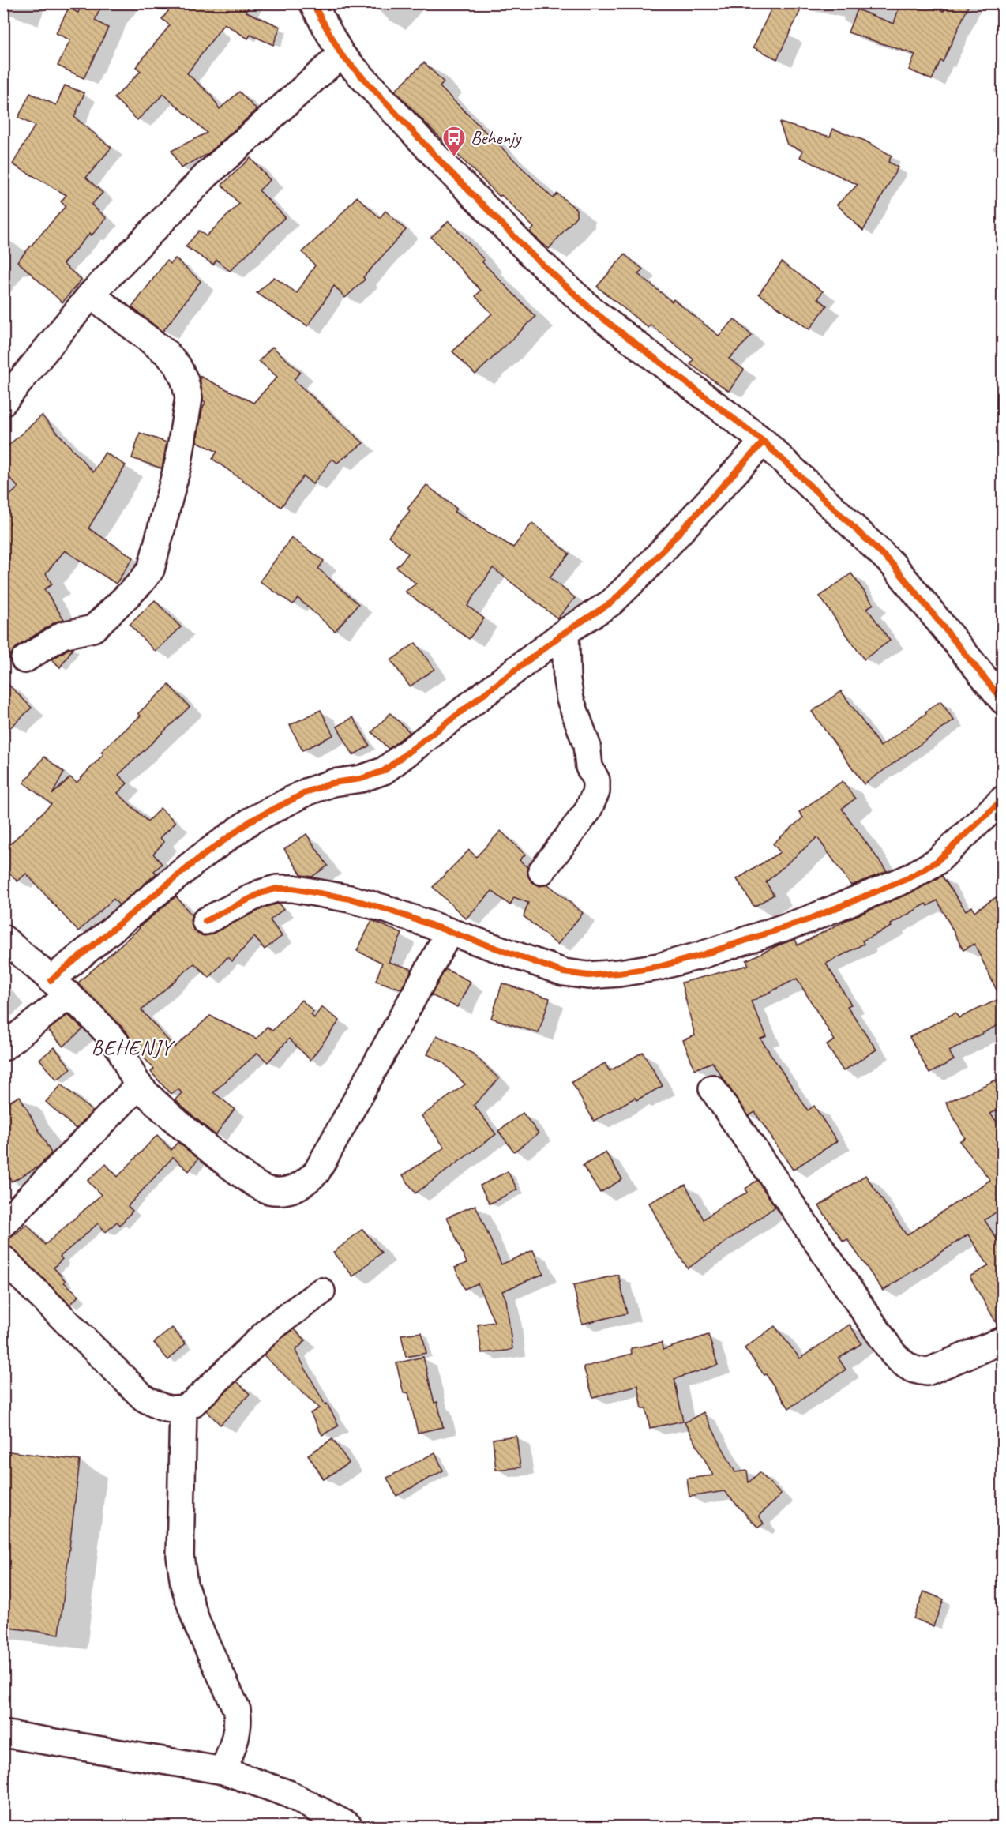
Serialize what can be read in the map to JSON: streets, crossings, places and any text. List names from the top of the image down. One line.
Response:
{"districts":["BEHENJY"],"places":{"bus stop":["Behenjy"]}}
